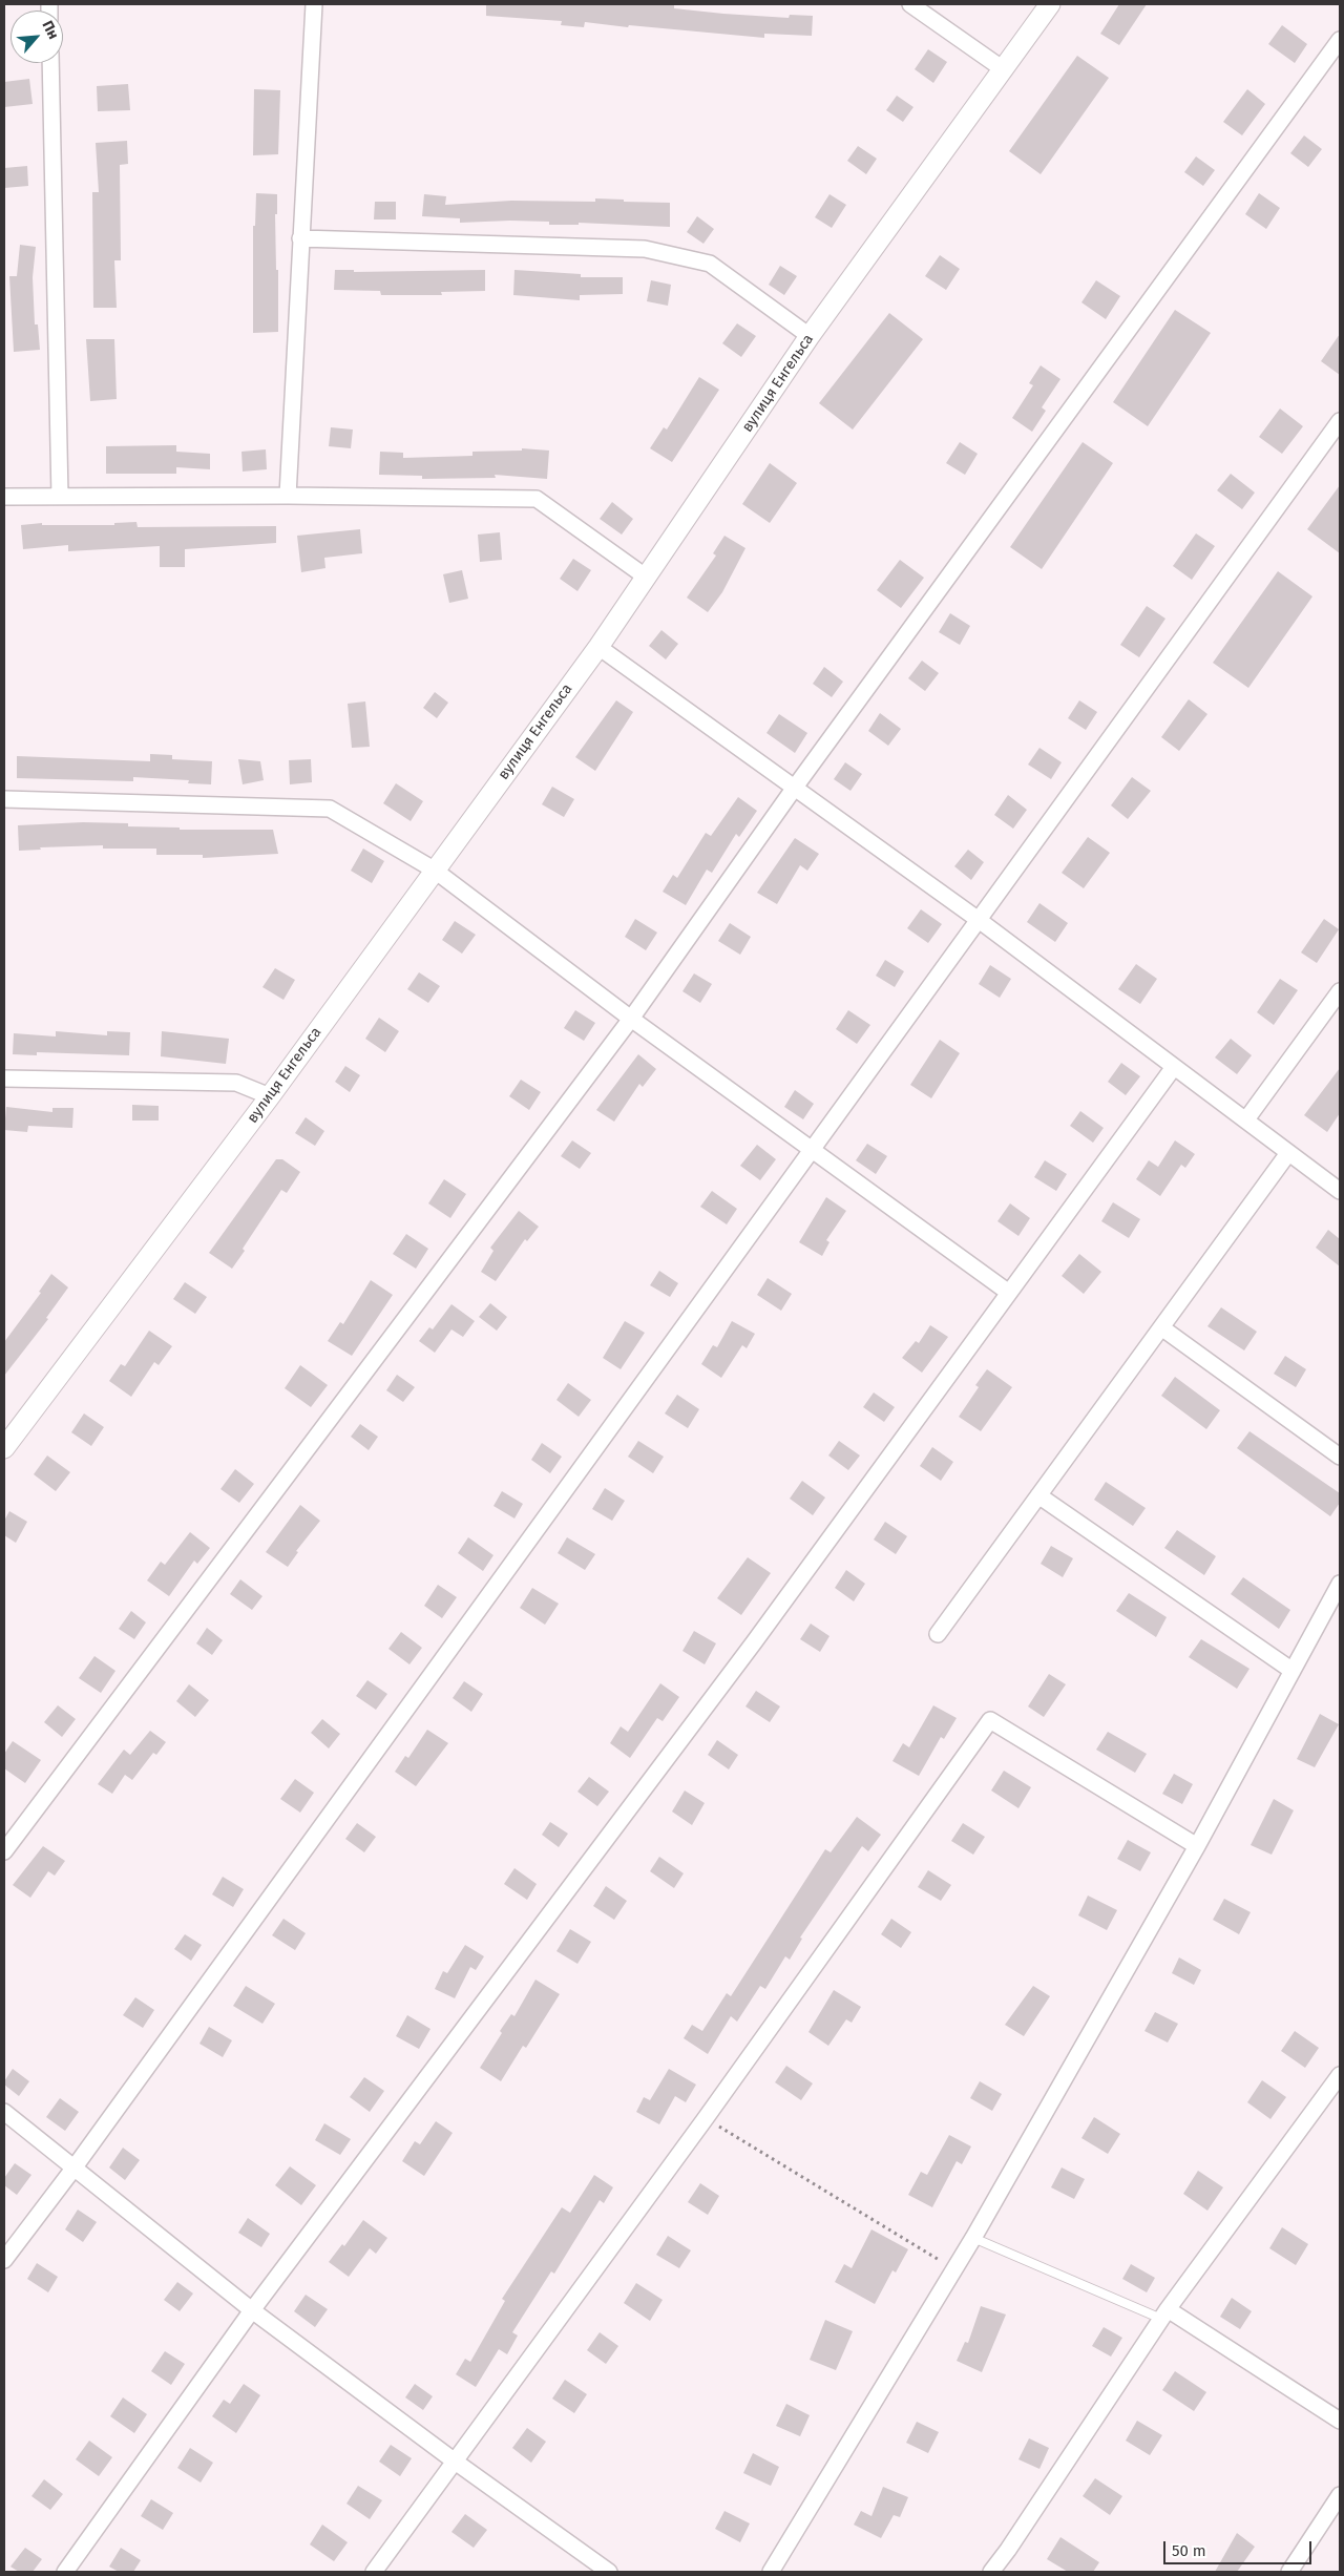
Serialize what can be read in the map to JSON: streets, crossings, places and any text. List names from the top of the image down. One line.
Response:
{"streets":{"street":["вулиця Енгельса"]},"scale_bar":"50 m","north":"top right"}
